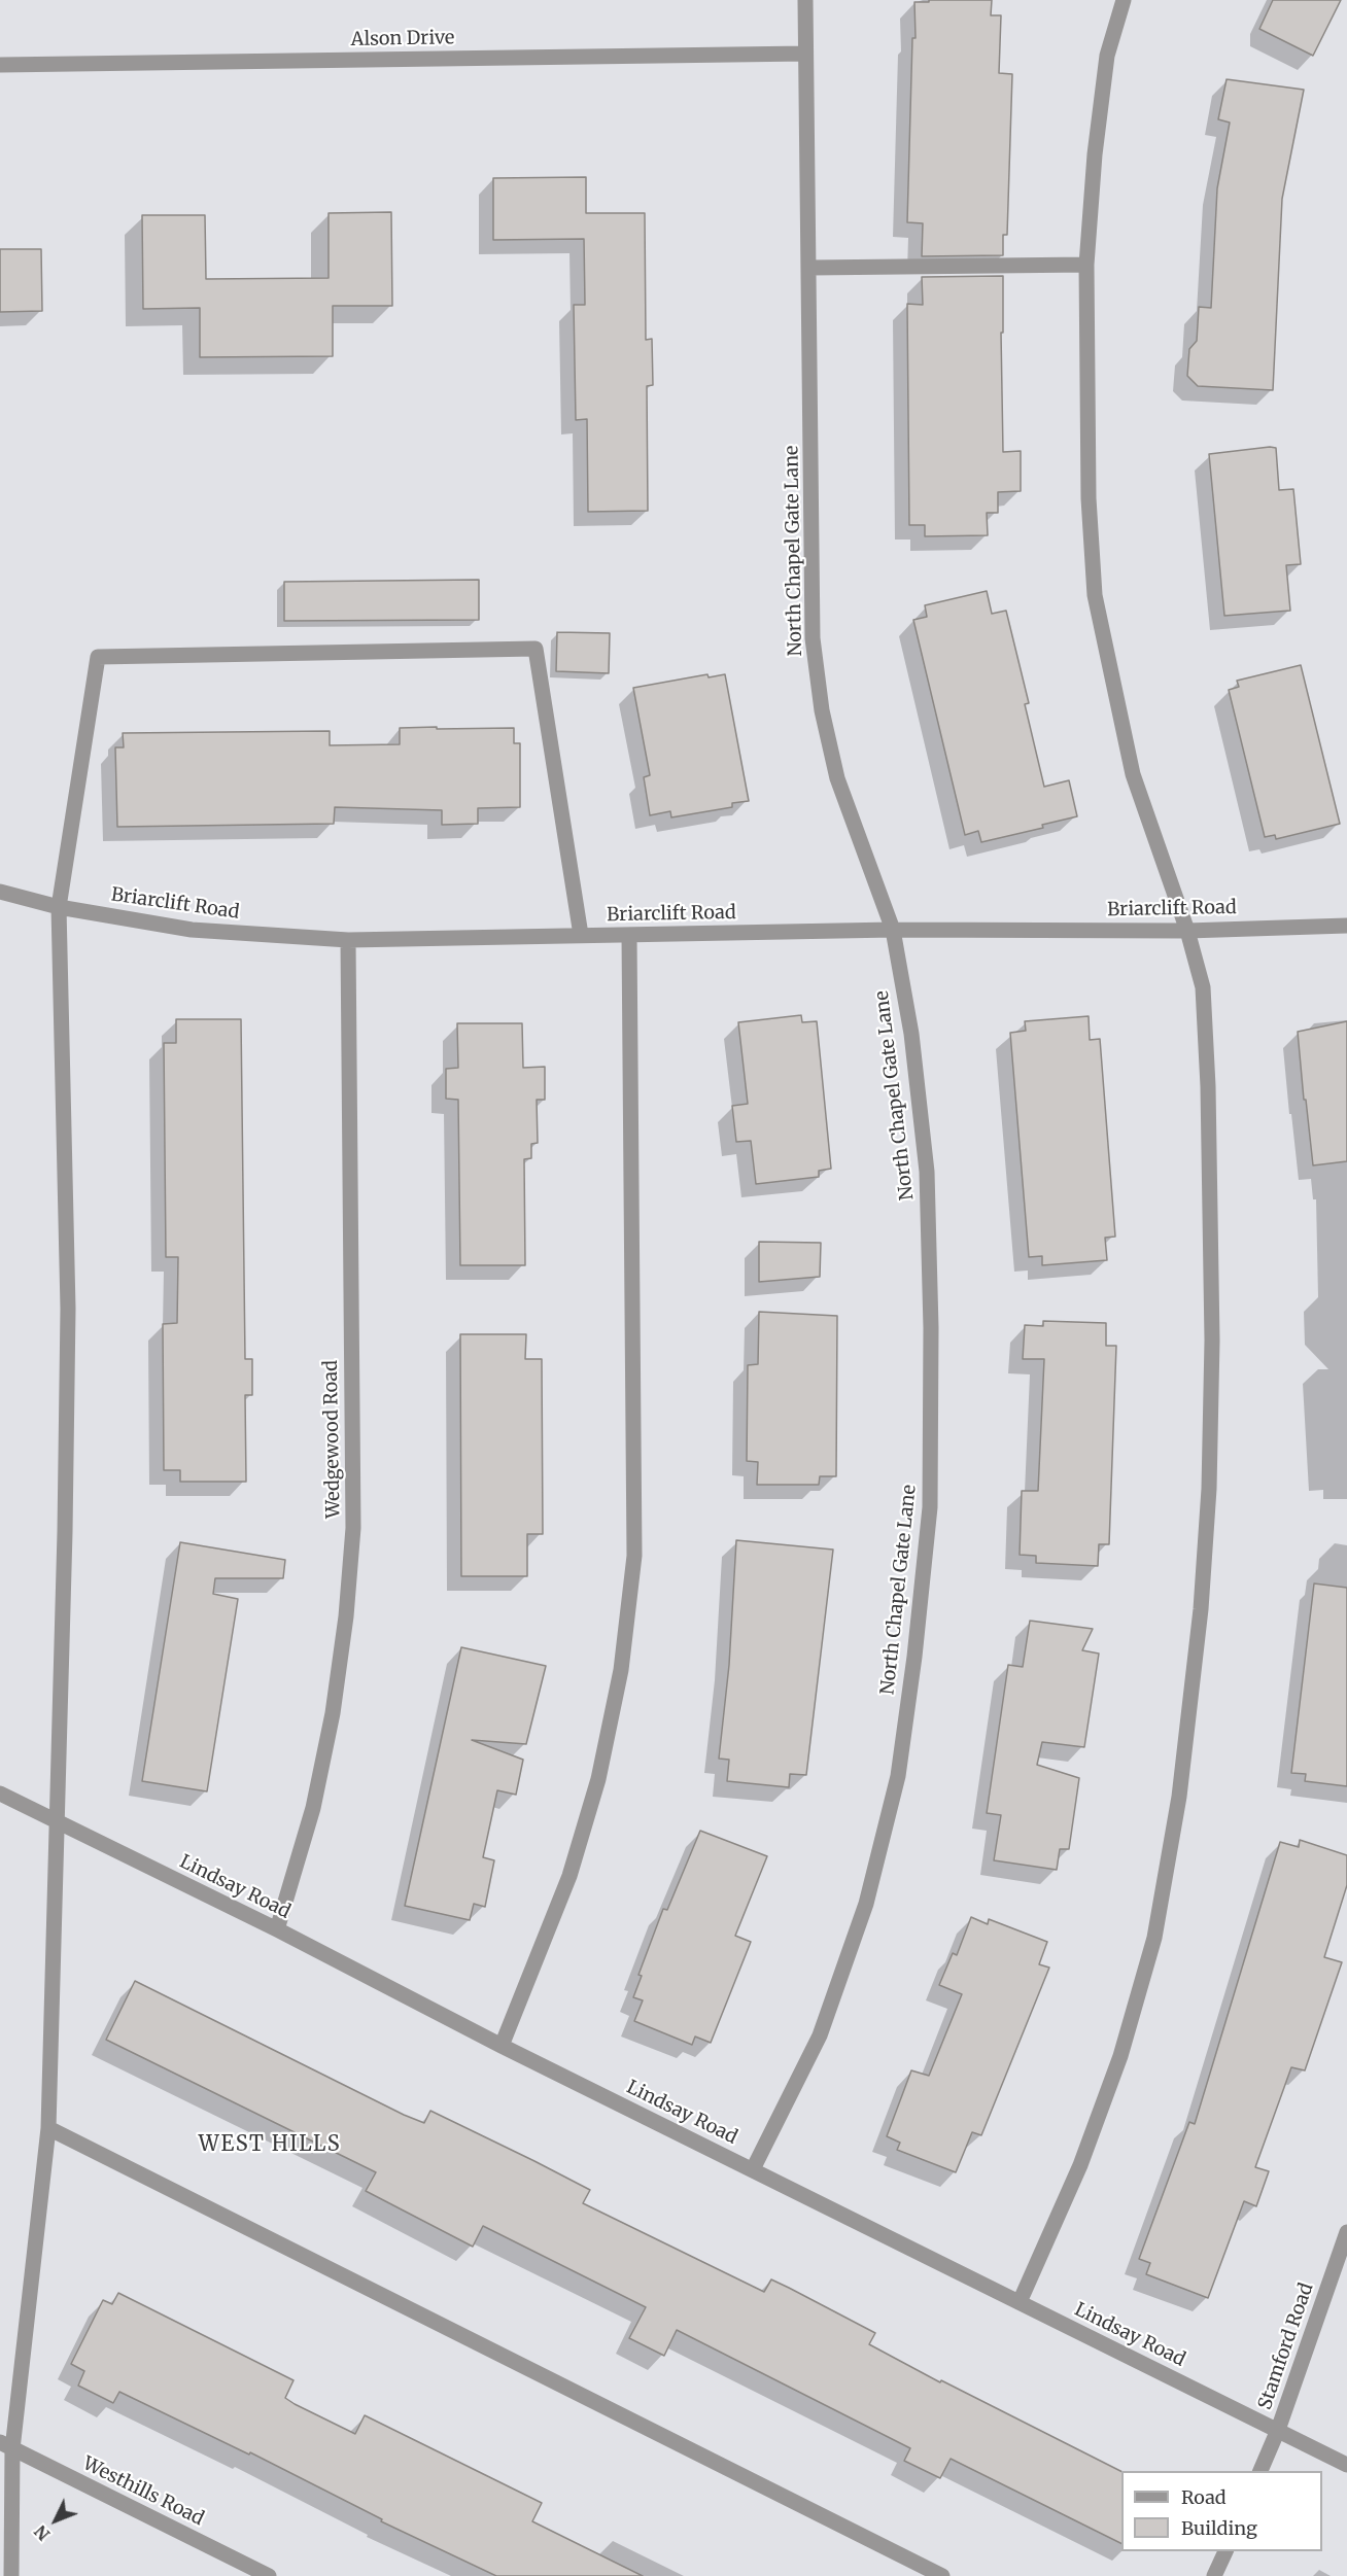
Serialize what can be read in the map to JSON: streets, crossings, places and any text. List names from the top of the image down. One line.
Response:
{"streets":{"street":["Alson Drive","North Chapel Gate Lane","Briarclift Road","Wedgewood Road","Lindsay Road","Stamford Road","Westhills Road"]},"crossings":[["Alson Drive","North Chapel Gate Lane"],["North Chapel Gate Lane","Briarclift Road"],["North Chapel Gate Lane","Lindsay Road"],["Briarclift Road","Wedgewood Road"],["Wedgewood Road","Lindsay Road"],["Lindsay Road","Stamford Road"]],"districts":["WEST HILLS"],"legend":["Road","Building"],"north":"bottom left"}
